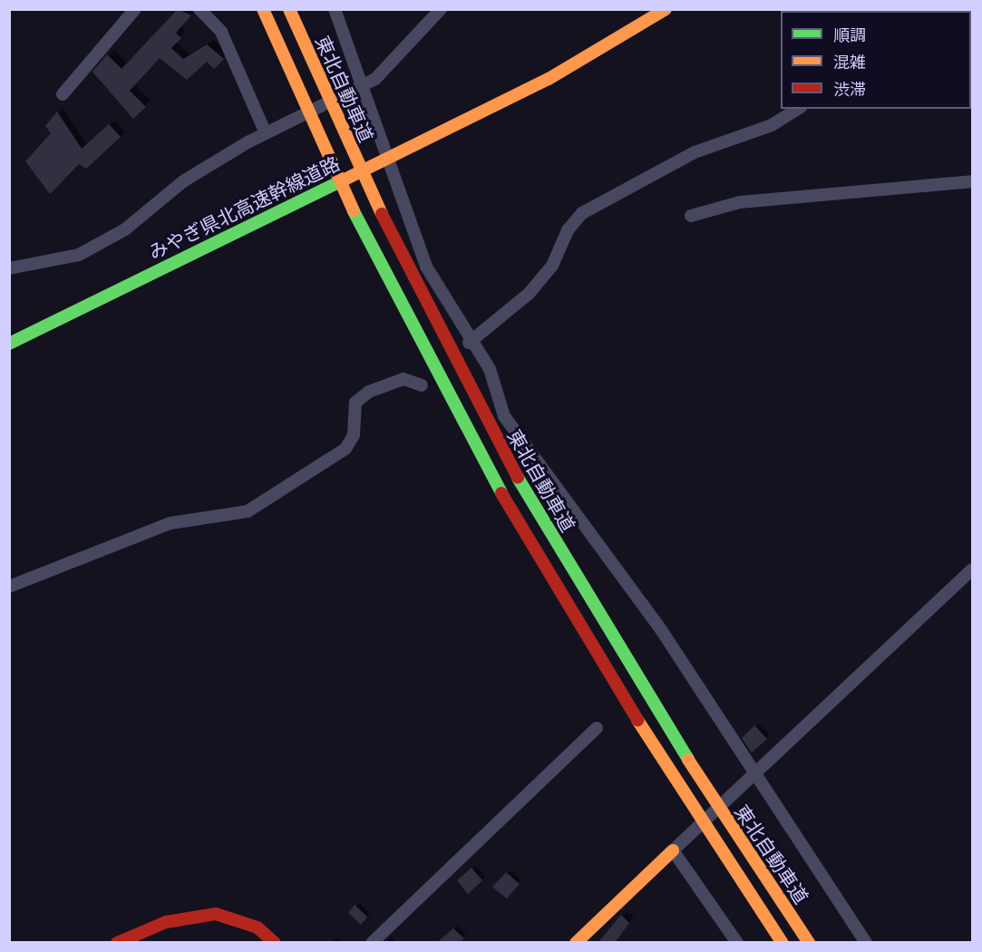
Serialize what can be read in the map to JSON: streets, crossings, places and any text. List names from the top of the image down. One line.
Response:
{"streets":{"main road":["東北自動車道","みやぎ県北高速幹線道路"]},"legend":["順調","混雑","渋滞"]}
